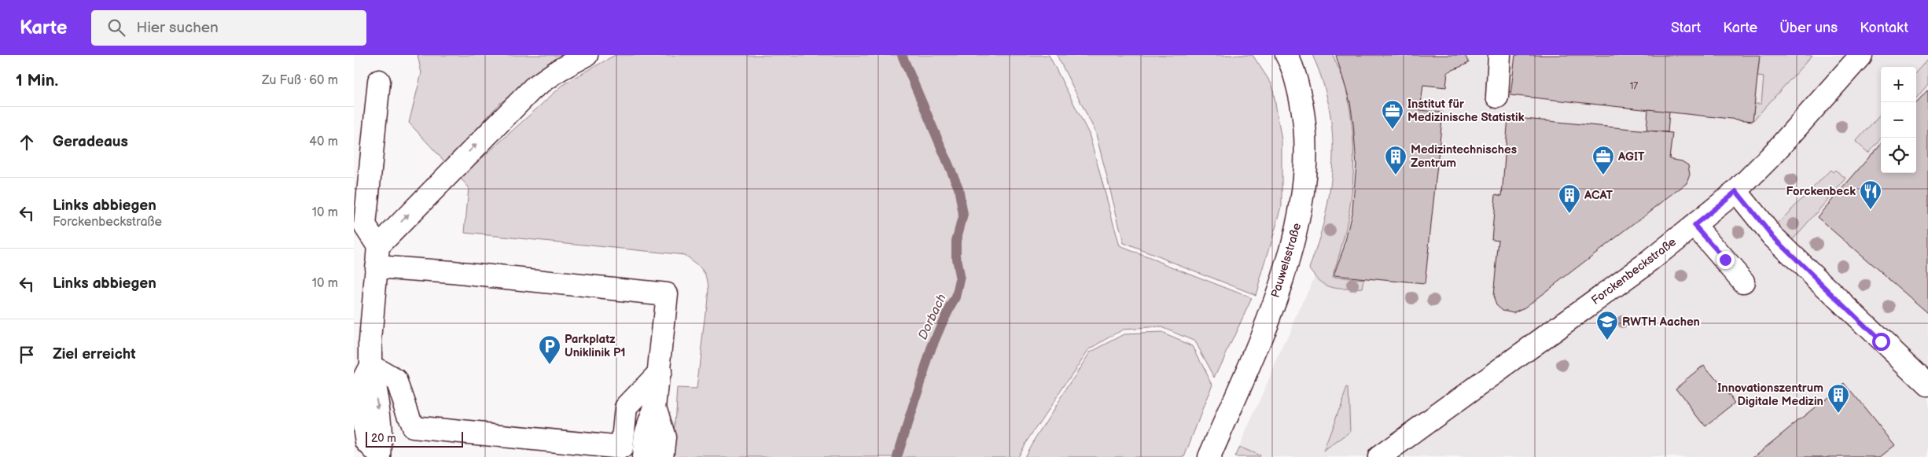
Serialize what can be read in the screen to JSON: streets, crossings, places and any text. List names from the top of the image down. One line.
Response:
{"streets":{"street":["Pauwelsstraße","Forckenbeckstraße"]},"water":["Dorbach"],"places":{"office":["Institut für Medizinische Statistik","AGIT"],"building":["Medizintechnisches Zentrum","ACAT","Innovationszentrum Digitale Medizin"],"restaurant":["Forckenbeck"],"school or university":["RWTH Aachen"],"parking":["Parkplatz Uniklinik P1"]},"house_numbers":["17"],"scale_bar":"20 m","page":{"header":"Karte","search":"Hier suchen","nav":["Start","Karte","Über uns","Kontakt"],"heading":["1 Min.","Zu Fuß · 60 m"],"map_buttons":["+","−"],"list":[["Geradeaus","40 m"],["Links abbiegen","Forckenbeckstraße","10 m"],["Links abbiegen","10 m"],"Ziel erreicht"],"scale":"20 m"}}
